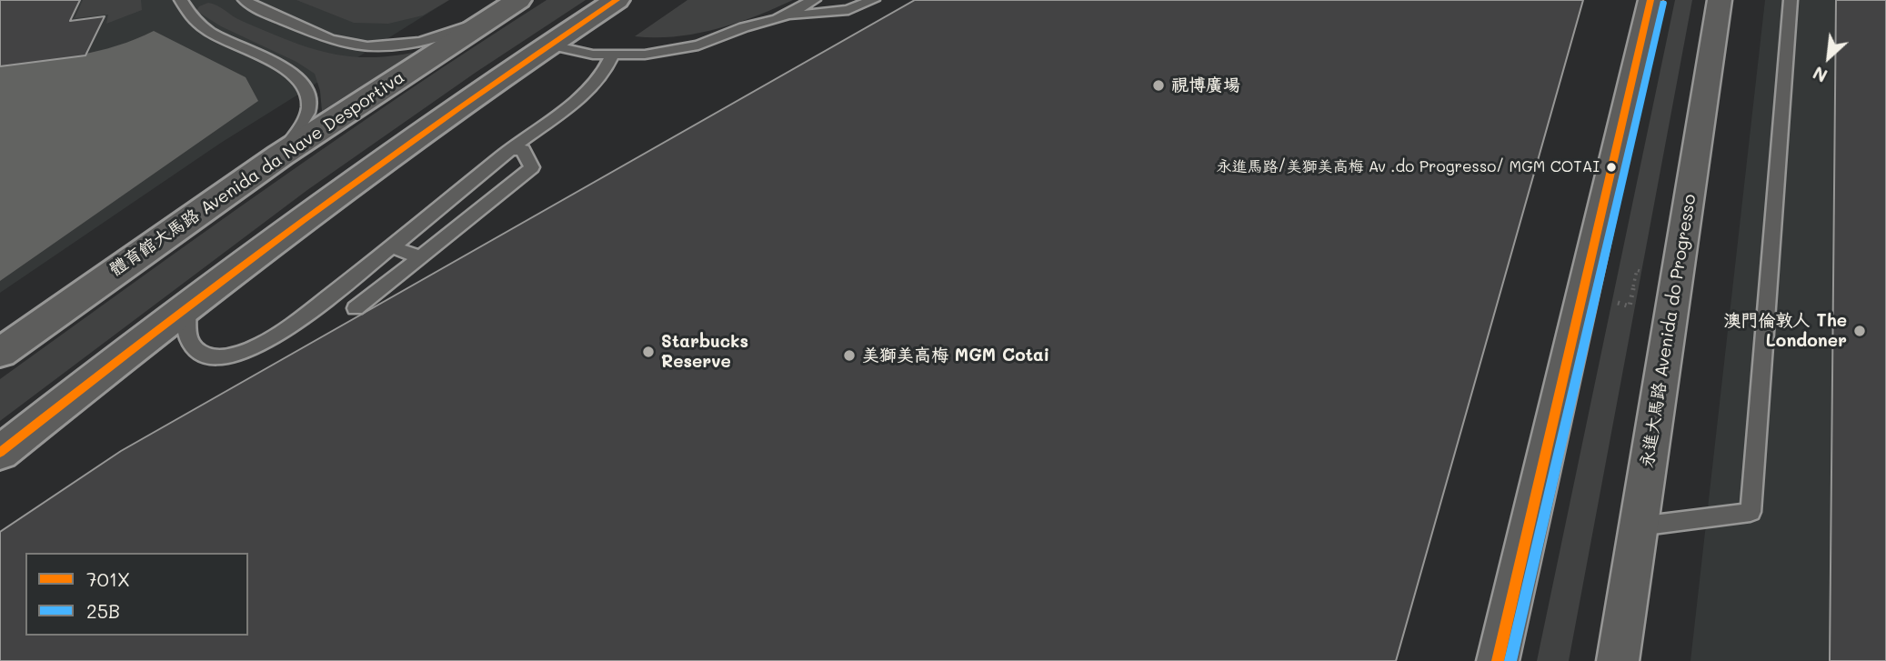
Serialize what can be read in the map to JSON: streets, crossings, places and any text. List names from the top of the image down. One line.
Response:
{"streets":{"main road":["體育館大馬路 Avenida da Nave Desportiva"],"street":["永進大馬路 Avenida do Progresso"]},"places":["視博廣場","永進馬路/美獅美高梅 Av .do Progresso/ MGM COTAI","澳門倫敦人 The Londoner","Starbucks Reserve","美獅美高梅 MGM Cotai"],"lines":["transit line 701X","transit line 25B"],"legend":["701X","25B"],"north":"bottom left"}
